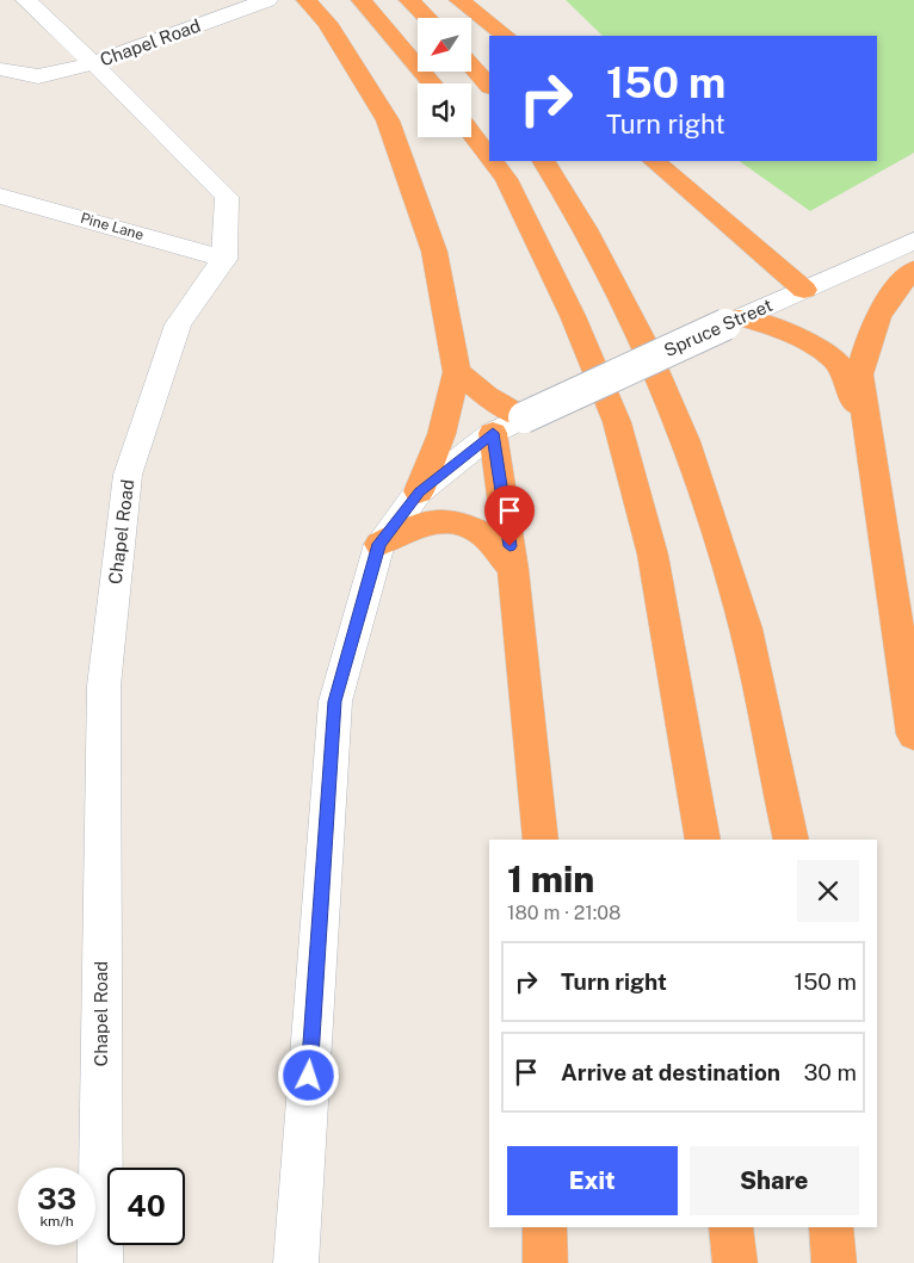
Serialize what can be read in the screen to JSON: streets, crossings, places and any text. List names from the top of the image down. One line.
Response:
{"streets":{"street":["Chapel Road","Pine Lane","Spruce Street"]},"crossings":[["Chapel Road","Pine Lane"]],"north":"bottom left","page":{"turn":["150 m","Turn right"],"heading":["1 min","180 m · 21:08"],"list":[{"name":"Turn right","value":"150 m"},{"name":"Arrive at destination","value":"30 m"}],"buttons":["Exit","Share"],"speed":"33 km/h","limit":"40"}}
